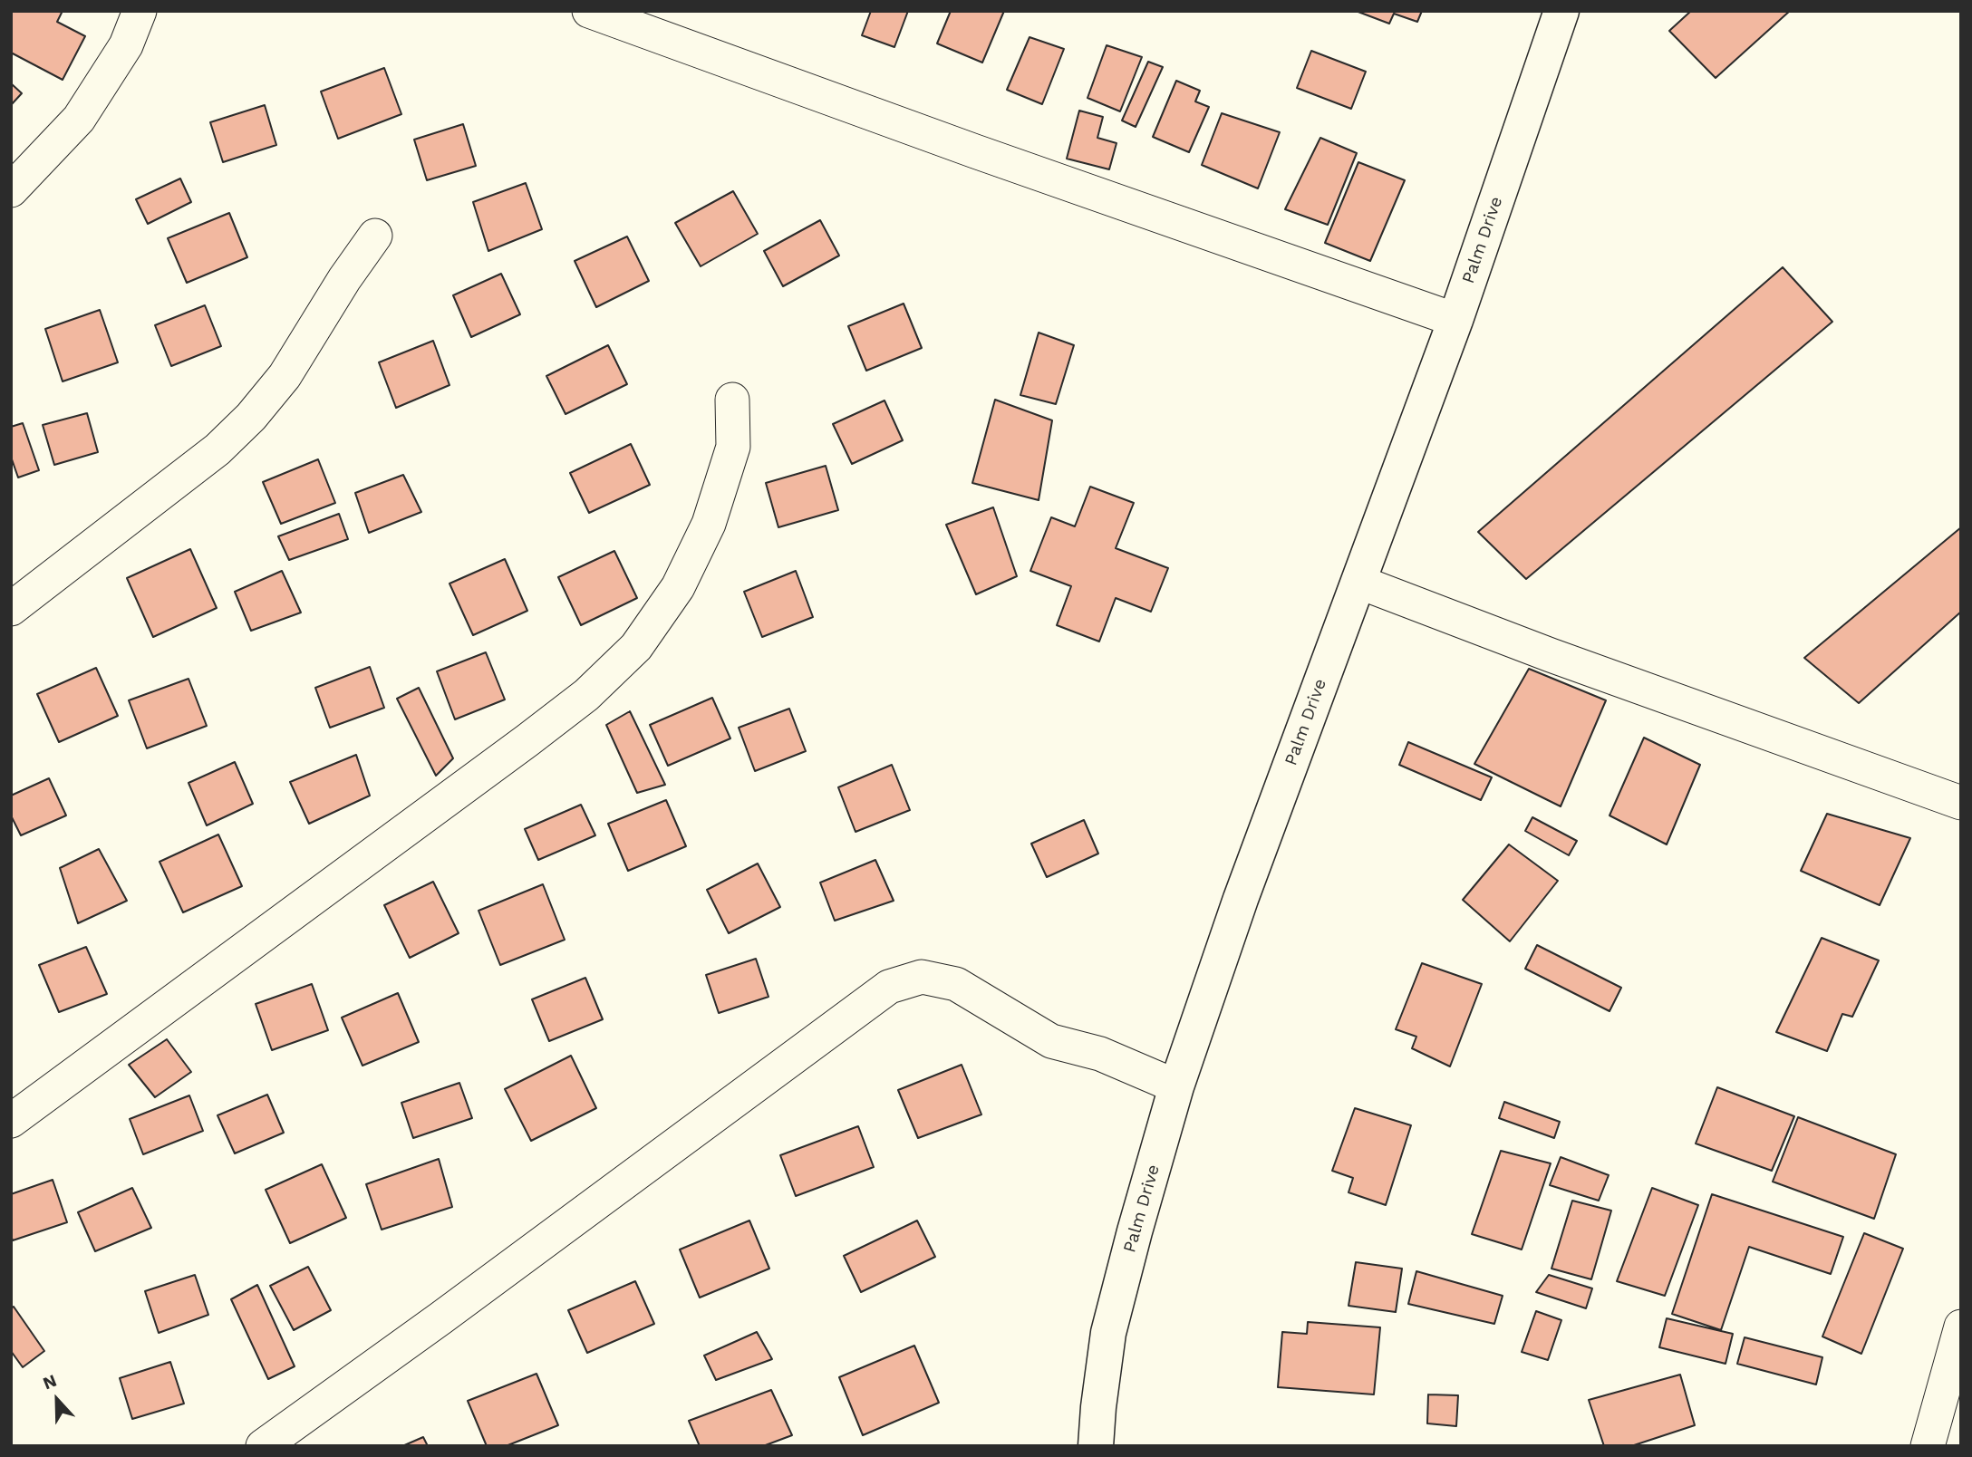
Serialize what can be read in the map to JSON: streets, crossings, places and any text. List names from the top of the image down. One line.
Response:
{"streets":{"street":["Palm Drive"]},"north":"top"}
